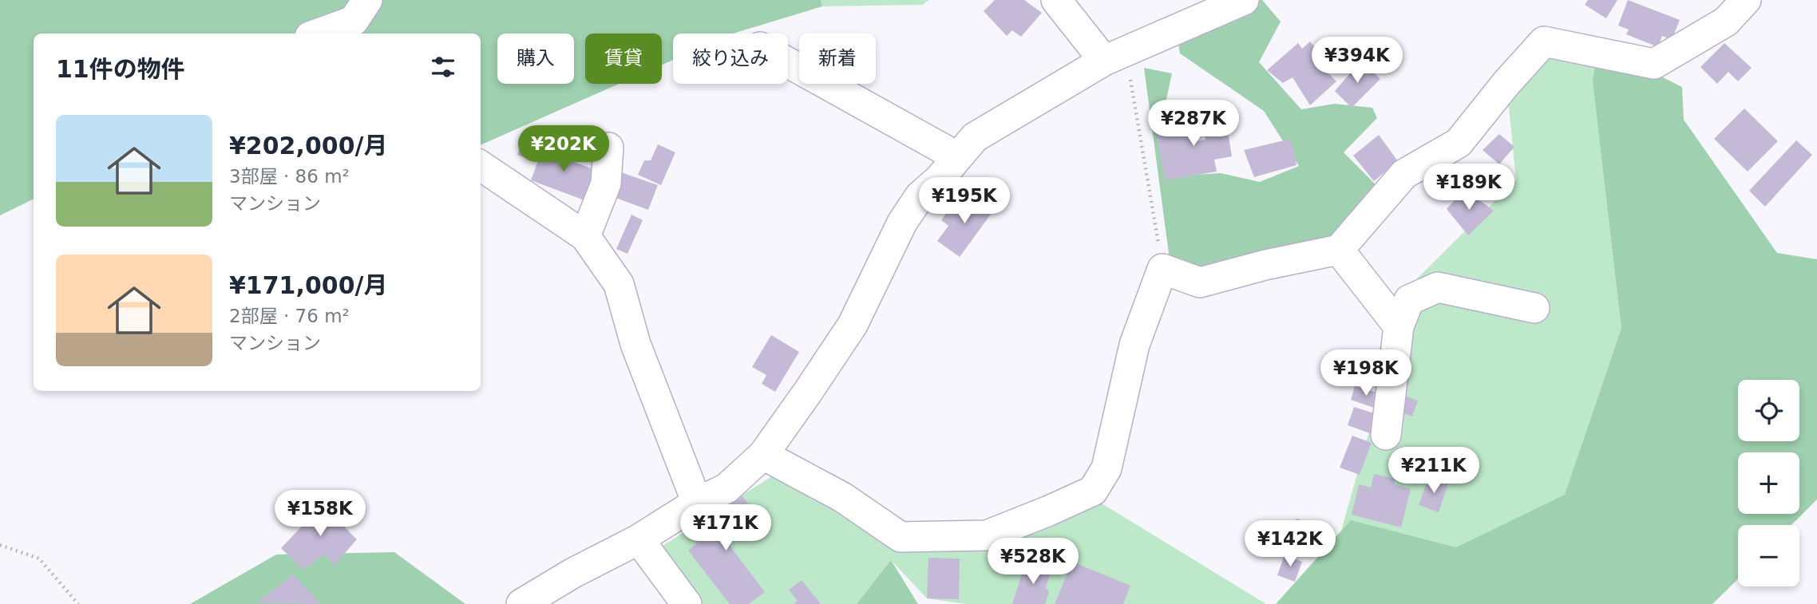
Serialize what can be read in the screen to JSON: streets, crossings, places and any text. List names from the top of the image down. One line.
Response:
{"page":{"chip":["購入","賃貸","絞り込み","新着"],"heading":"11件の物件","price":["¥394K","¥287K","¥202K","¥189K","¥195K","¥198K","¥211K","¥158K","¥171K","¥142K","¥528K"],"list":[{"name":"¥202,000/月","note":"3部屋 · 86 m² · マンション"},{"name":"¥171,000/月","note":"2部屋 · 76 m² · マンション"}],"map_buttons":["+","−"]}}
